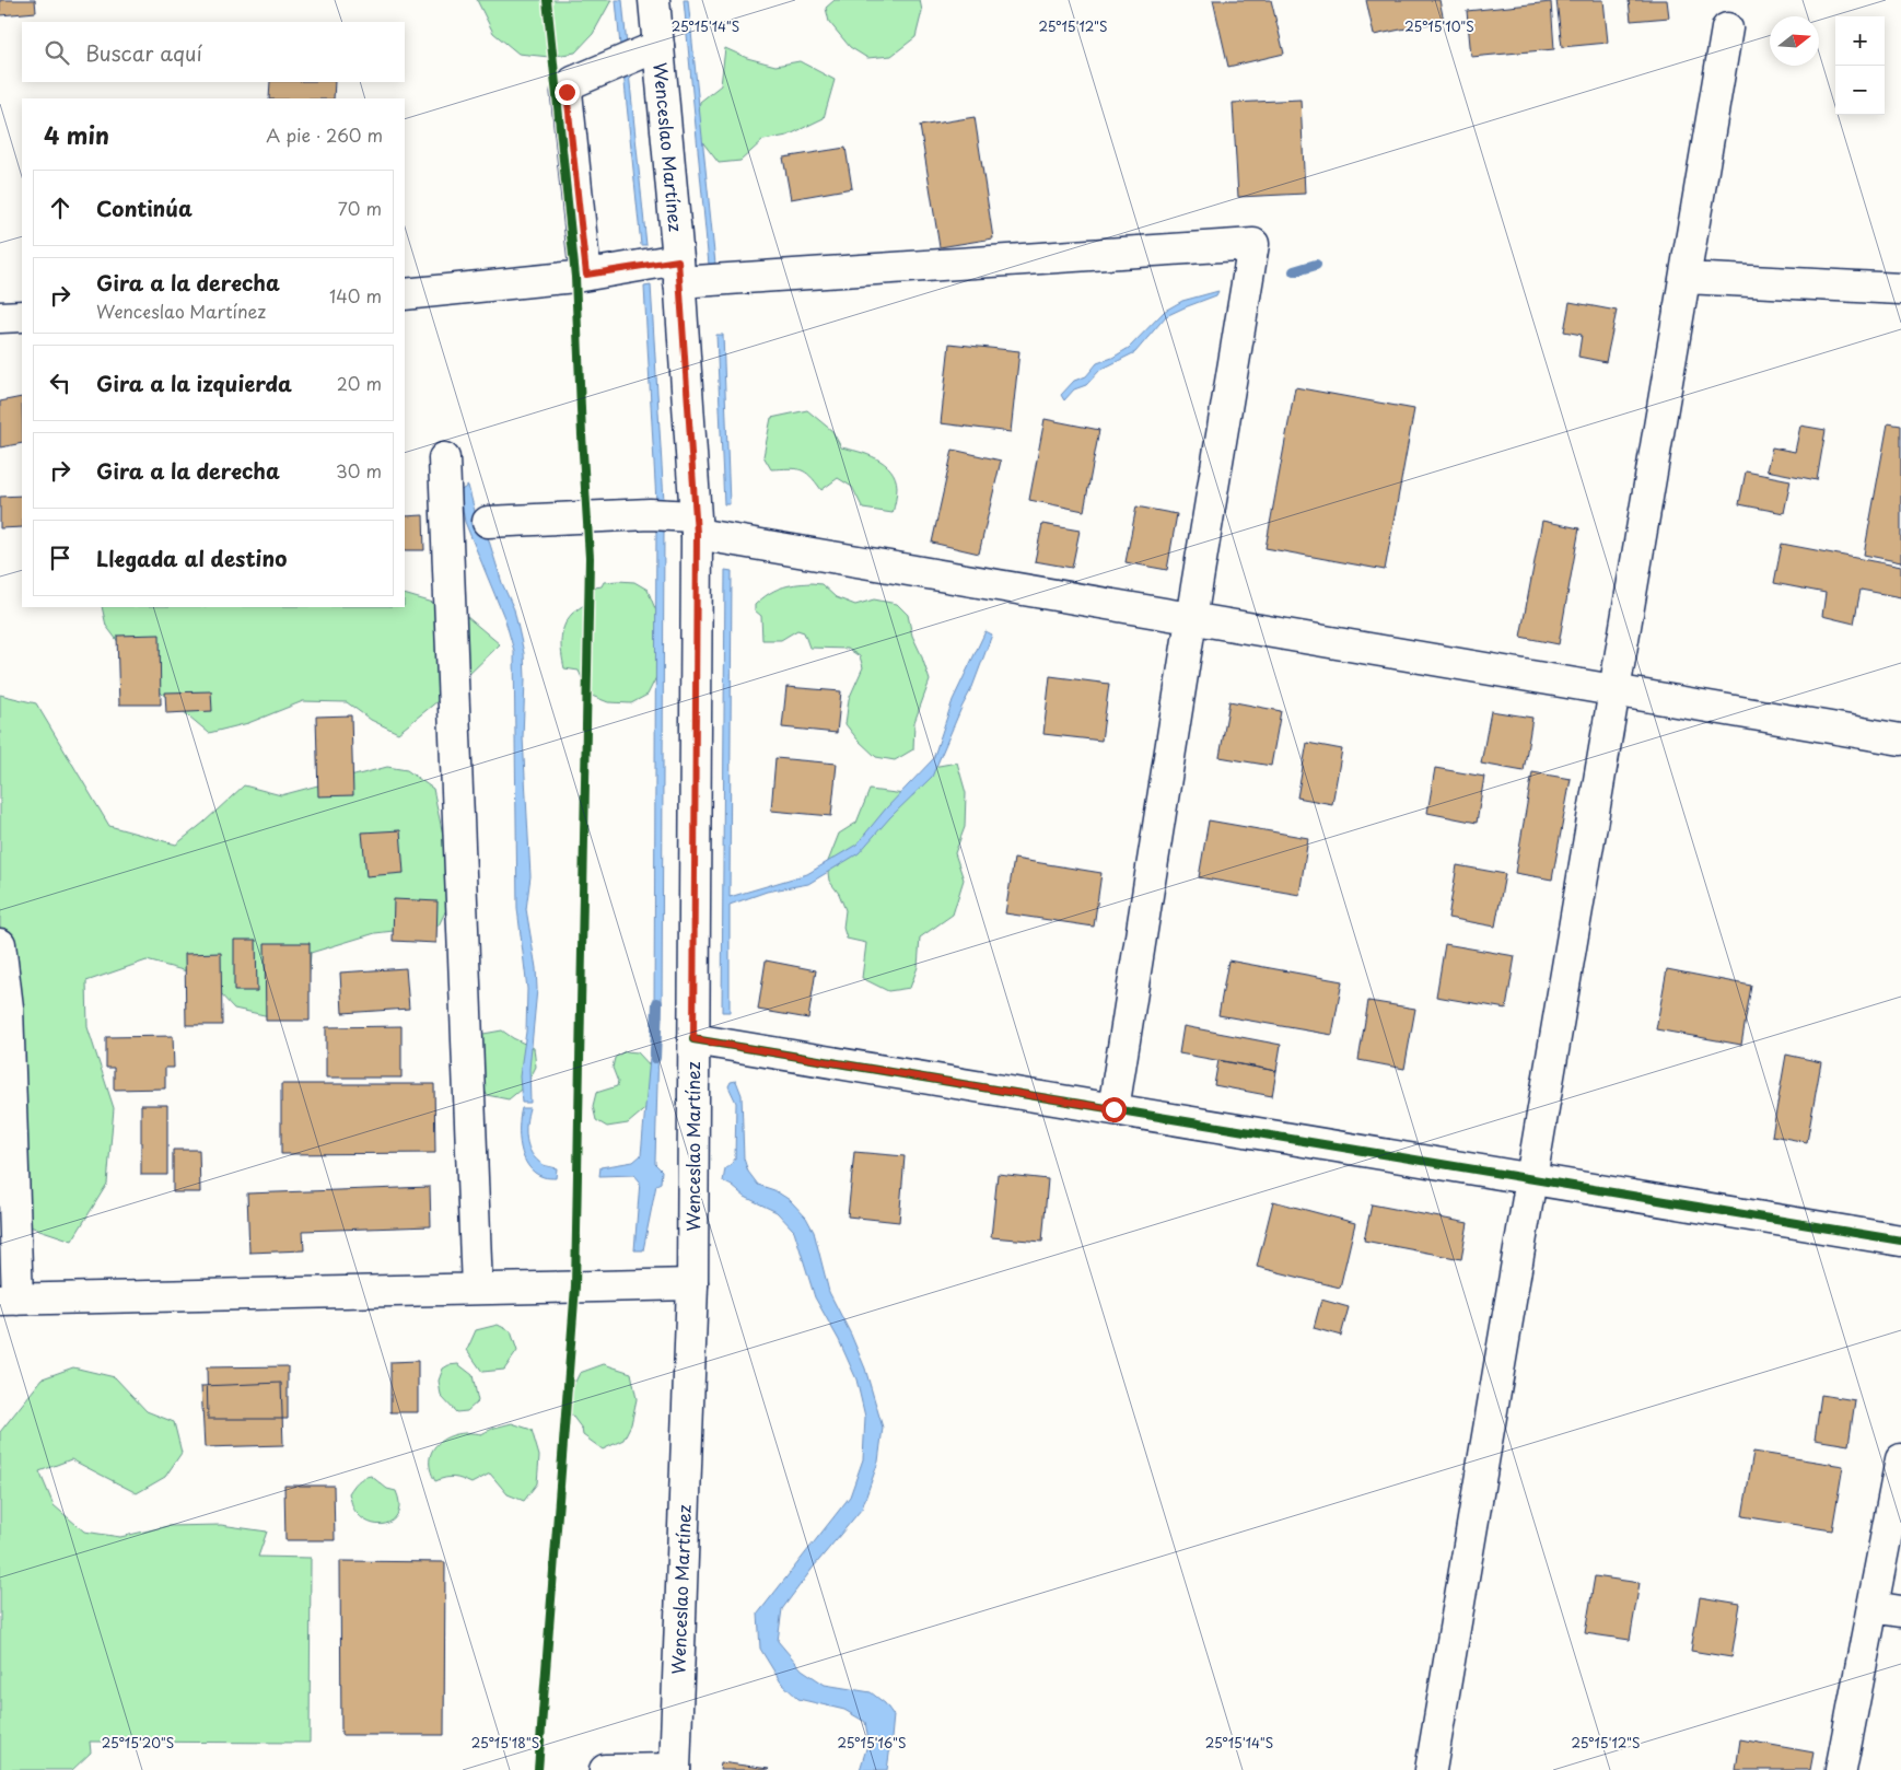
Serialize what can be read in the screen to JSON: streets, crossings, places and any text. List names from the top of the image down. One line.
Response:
{"streets":{"street":["Wenceslao Martínez"]},"north":"right","page":{"map_buttons":["+","−"],"search":"Buscar aquí","heading":["4 min","A pie · 260 m"],"list":[["Continúa","70 m"],["Gira a la derecha","Wenceslao Martínez","140 m"],["Gira a la izquierda","20 m"],["Gira a la derecha","30 m"],"Llegada al destino"]},"coordinates":["25°15'14\"S","25°15'12\"S","25°15'10\"S","25°15'20\"S","25°15'18\"S","25°15'16\"S"]}
